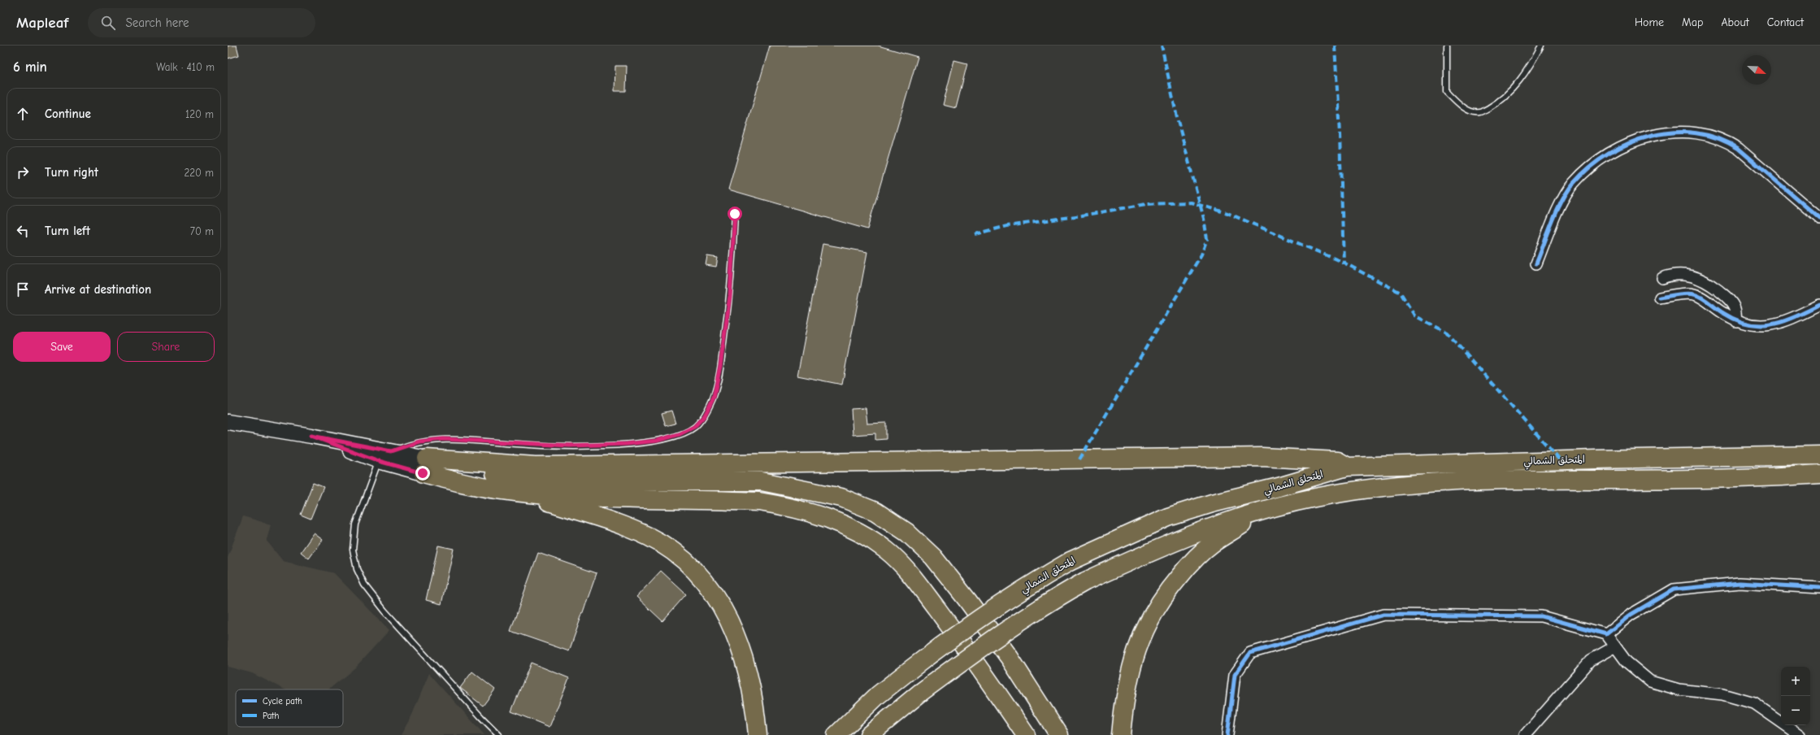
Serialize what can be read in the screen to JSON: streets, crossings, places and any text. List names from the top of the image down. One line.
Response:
{"streets":{"highway":["المتحلق الشمالي"]},"legend":["Cycle path","Path"],"north":"bottom right","page":{"header":"Mapleaf","search":"Search here","nav":["Home","Map","About","Contact"],"heading":["6 min","Walk · 410 m"],"list":[["Continue","120 m"],["Turn right","220 m"],["Turn left","70 m"],"Arrive at destination"],"buttons":["Save","Share"],"map_buttons":["+","−"]}}
